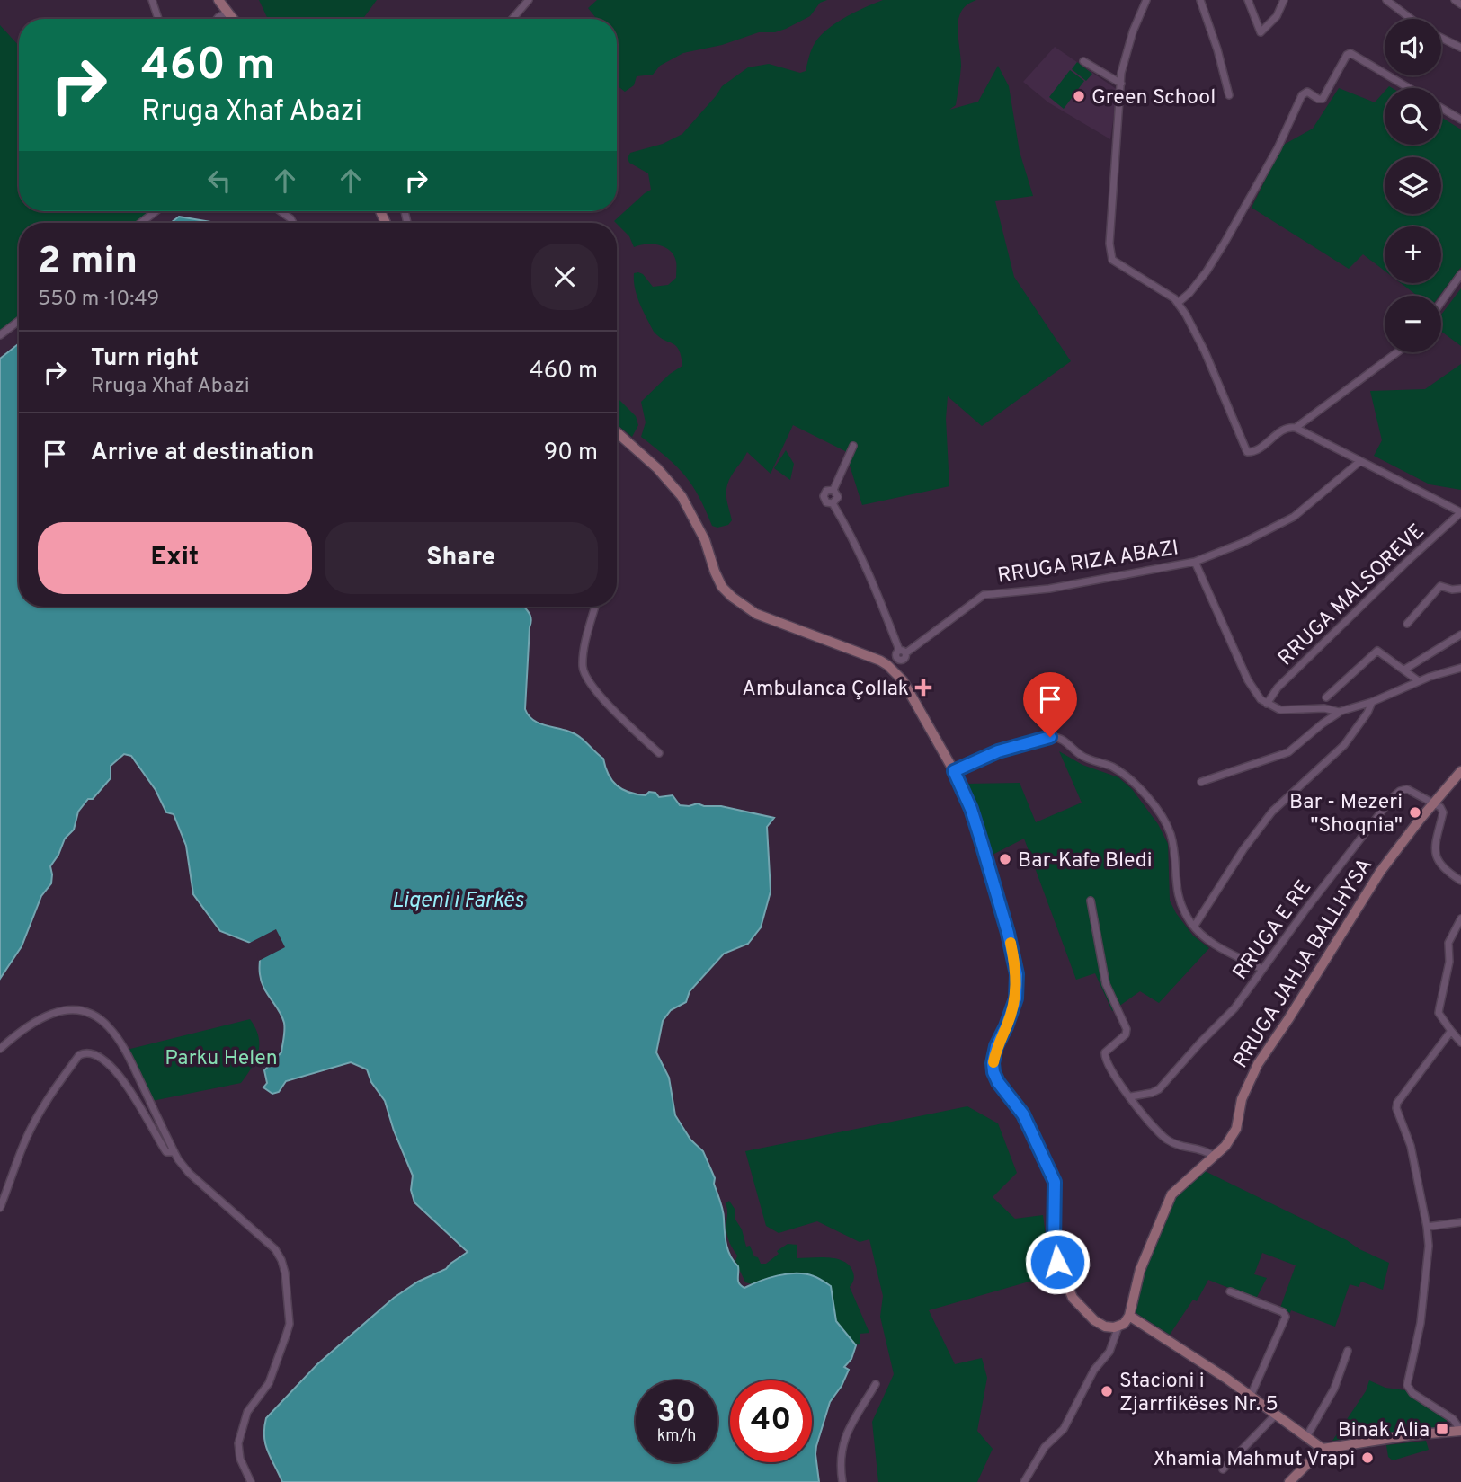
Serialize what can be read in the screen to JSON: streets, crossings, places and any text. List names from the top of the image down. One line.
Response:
{"streets":{"street":["RRUGA RIZA ABAZI","RRUGA MALSOREVE","RRUGA E RE","RRUGA JAHJA BALLHYSA"]},"crossings":[["RRUGA RIZA ABAZI","RRUGA MALSOREVE"],["RRUGA E RE","RRUGA JAHJA BALLHYSA"]],"water":["Liqeni i Farkës"],"parks":["Parku Helen"],"places":{"other":["Green School","Bar - Mezeri \"Shoqnia\"","Bar-Kafe Bledi","Stacioni i Zjarrfikëses Nr. 5","Xhamia Mahmut Vrapi"],"health":["Ambulanca Çollak"],"transit":["Binak Alia"]},"page":{"map_buttons":["+","−"],"turn":["460 m","Rruga Xhaf Abazi"],"heading":["2 min","550 m · 10:49"],"list":[{"name":"Turn right","note":"Rruga Xhaf Abazi","value":"460 m"},{"name":"Arrive at destination","value":"90 m"}],"buttons":["Exit","Share"],"speed":"30 km/h","limit":"40"}}
